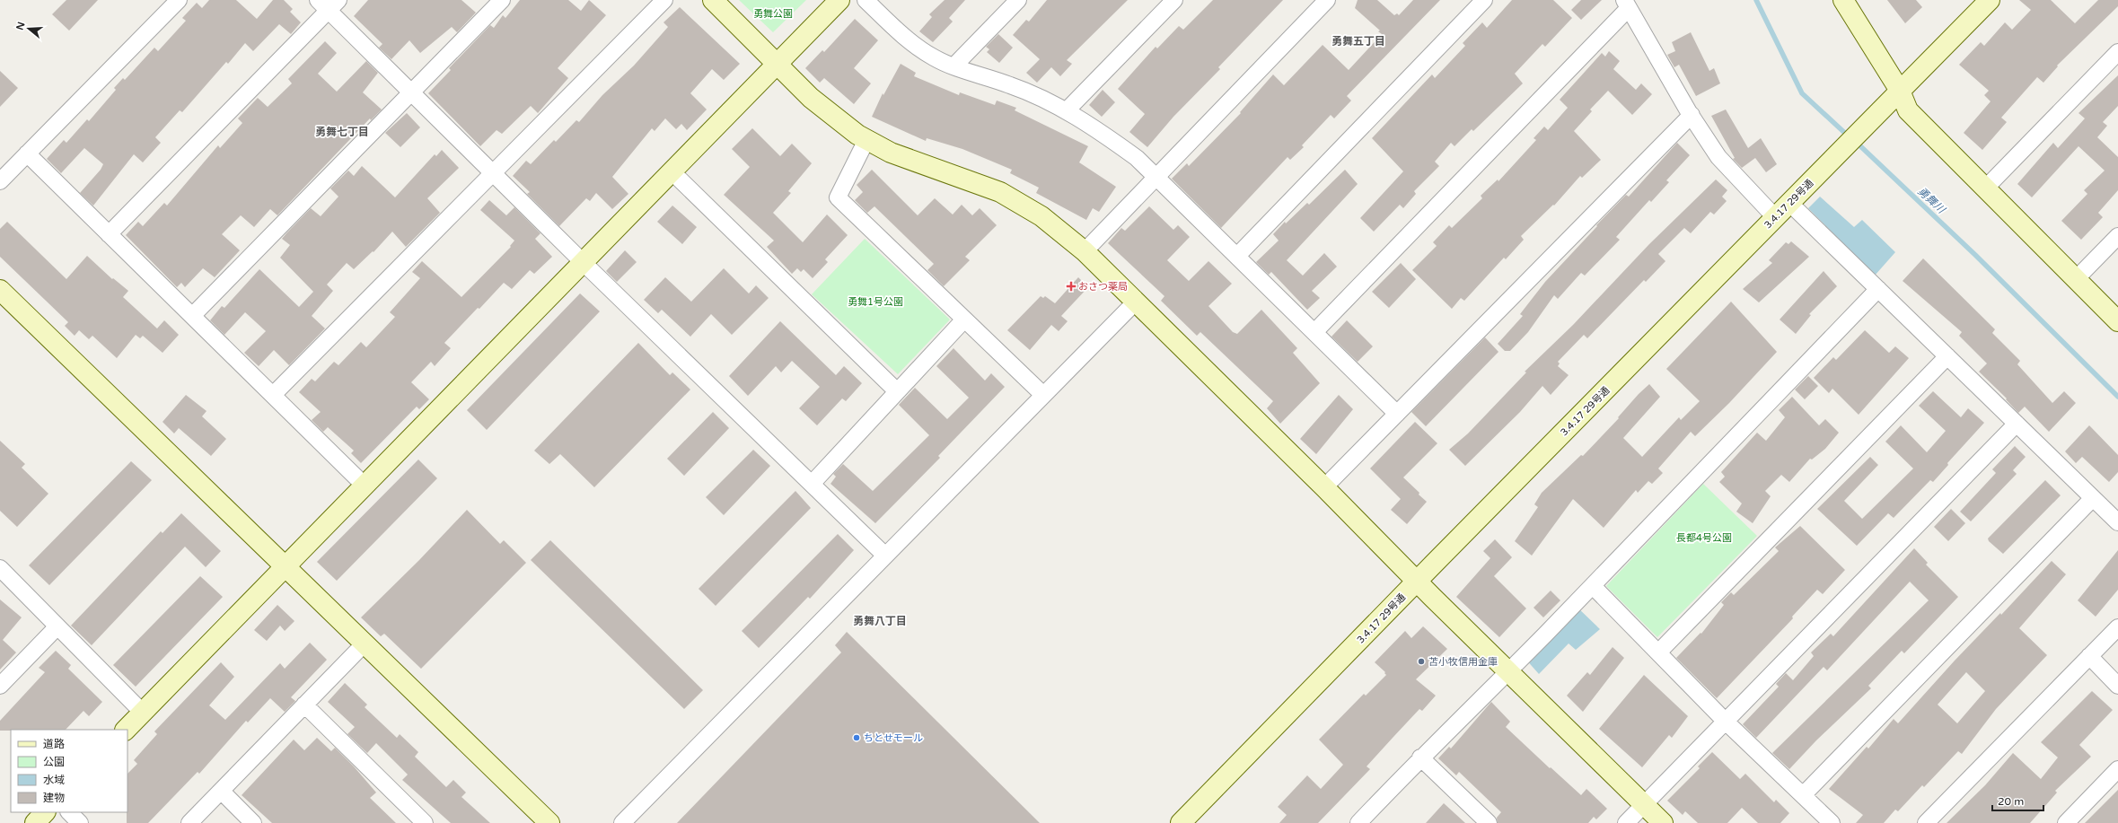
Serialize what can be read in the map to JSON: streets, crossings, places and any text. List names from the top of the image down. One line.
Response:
{"streets":{"street":["3.4.17 29号通"]},"districts":["勇舞五丁目","勇舞七丁目","勇舞八丁目"],"water":["勇舞川"],"parks":["勇舞公園","勇舞1号公園","長都4号公園"],"places":{"health":["おさつ薬局"],"other":["苫小牧信用金庫","ちとせモール"]},"legend":["道路","公園","水域","建物"],"scale_bar":"20 m","north":"left"}
